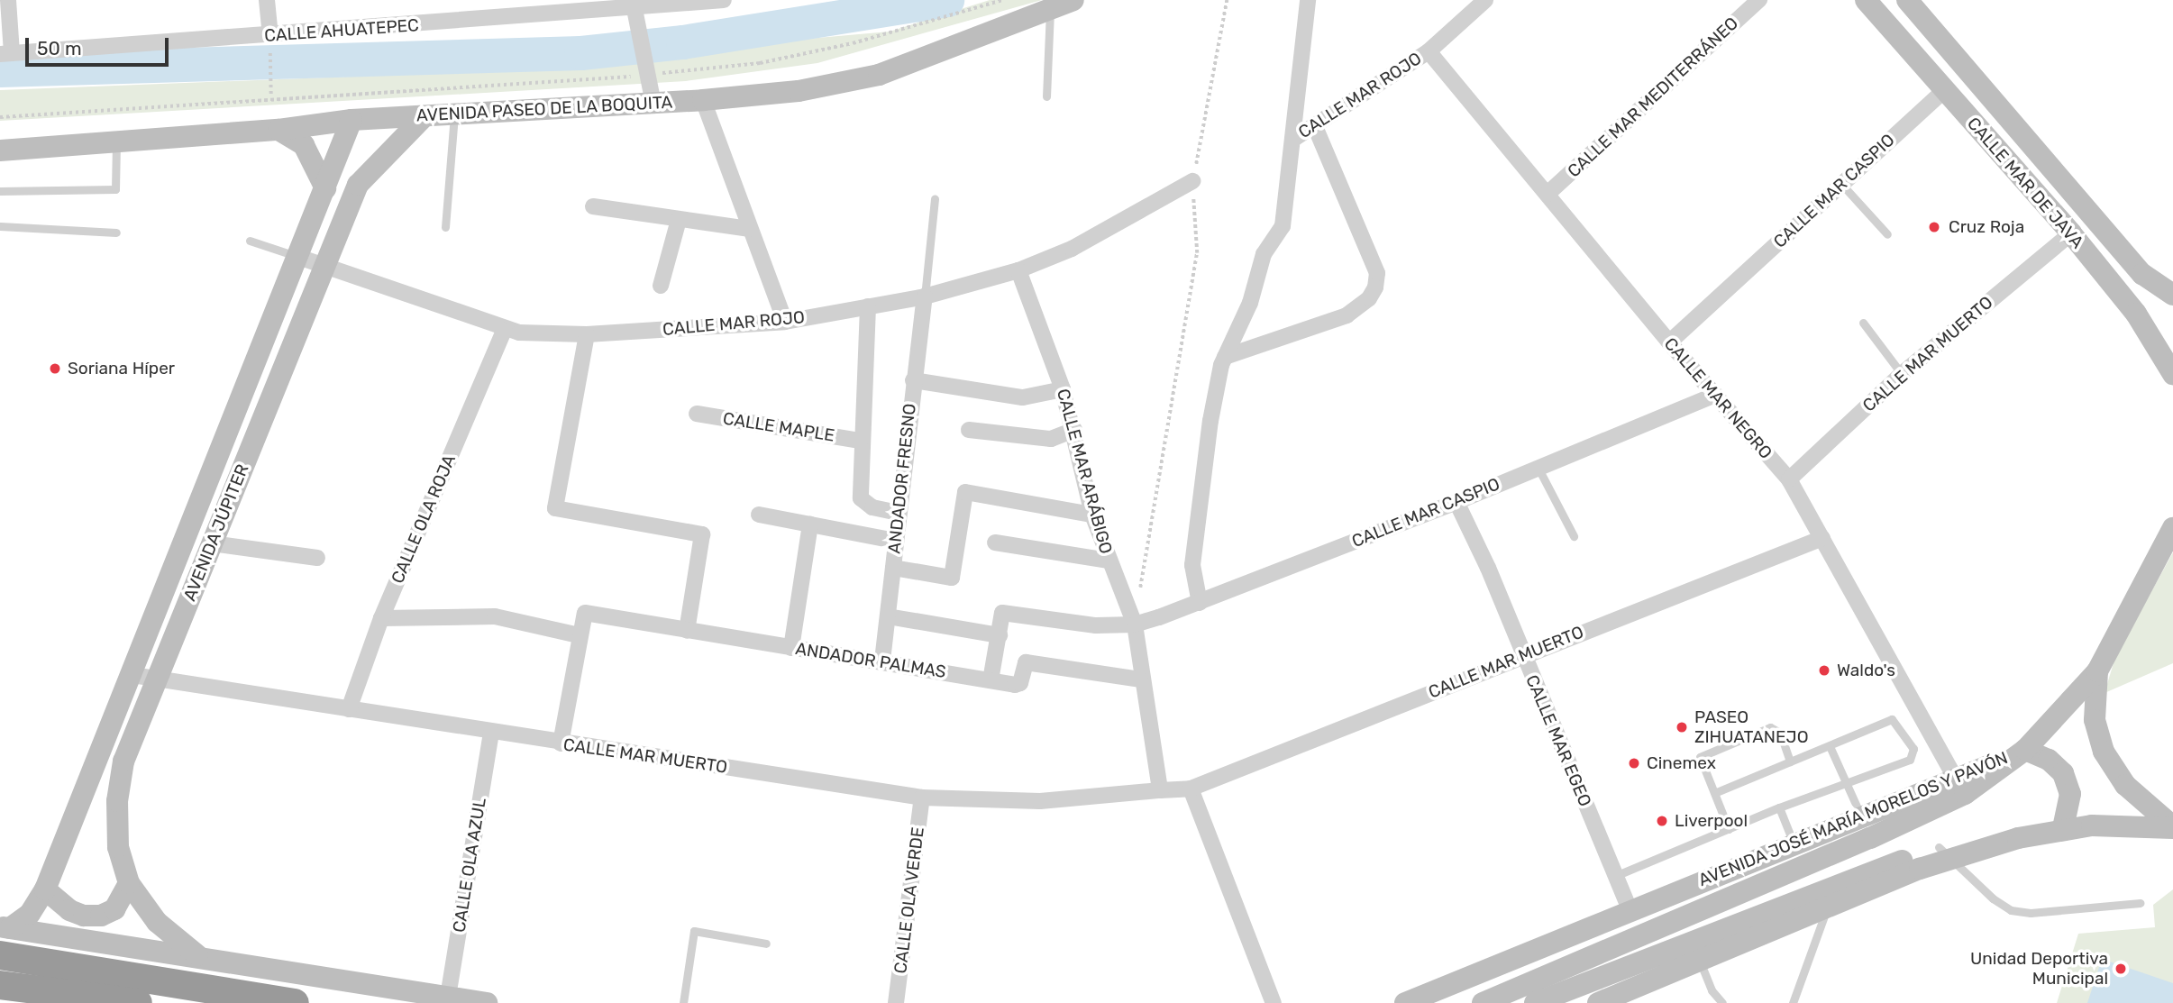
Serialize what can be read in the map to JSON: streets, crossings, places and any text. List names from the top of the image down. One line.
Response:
{"streets":{"main road":["AVENIDA PASEO DE LA BOQUITA","CALLE MAR DE JAVA","AVENIDA JÚPITER","AVENIDA JOSÉ MARÍA MORELOS Y PAVÓN"],"street":["CALLE AHUATEPEC","CALLE MAR ROJO","CALLE MAR MEDITERRÁNEO","CALLE MAR CASPIO","CALLE MAR MUERTO","CALLE MAR NEGRO","CALLE MAPLE","CALLE MAR ARÁBIGO","ANDADOR FRESNO","CALLE OLA ROJA","ANDADOR PALMAS","CALLE MAR EGEO","CALLE OLA AZUL","CALLE OLA VERDE"]},"crossings":[["CALLE MAR ROJO","CALLE MAR NEGRO"],["CALLE MAR ROJO","CALLE MAR ARÁBIGO"],["CALLE MAR ROJO","ANDADOR FRESNO"],["CALLE MAR ROJO","CALLE OLA ROJA"],["CALLE MAR ROJO","AVENIDA JÚPITER"],["CALLE MAR MEDITERRÁNEO","CALLE MAR NEGRO"],["AVENIDA PASEO DE LA BOQUITA","AVENIDA JÚPITER"],["CALLE MAR DE JAVA","CALLE MAR CASPIO"],["CALLE MAR DE JAVA","CALLE MAR MUERTO"],["CALLE MAR CASPIO","CALLE MAR NEGRO"],["CALLE MAR CASPIO","CALLE MAR ARÁBIGO"],["CALLE MAR CASPIO","CALLE MAR EGEO"],["CALLE MAR MUERTO","CALLE MAR NEGRO"],["CALLE MAR MUERTO","CALLE MAR ARÁBIGO"],["CALLE MAR MUERTO","CALLE OLA ROJA"],["CALLE MAR MUERTO","AVENIDA JÚPITER"],["CALLE MAR MUERTO","CALLE MAR EGEO"],["CALLE MAR MUERTO","CALLE OLA AZUL"],["CALLE MAR MUERTO","CALLE OLA VERDE"],["CALLE MAR NEGRO","AVENIDA JOSÉ MARÍA MORELOS Y PAVÓN"],["CALLE MAR ARÁBIGO","ANDADOR PALMAS"],["ANDADOR FRESNO","ANDADOR PALMAS"],["CALLE MAR EGEO","AVENIDA JOSÉ MARÍA MORELOS Y PAVÓN"]],"places":["Cruz Roja","Soriana Híper","Waldo's","PASEO ZIHUATANEJO","Cinemex","Liverpool","Unidad Deportiva Municipal"],"scale_bar":"50 m"}
